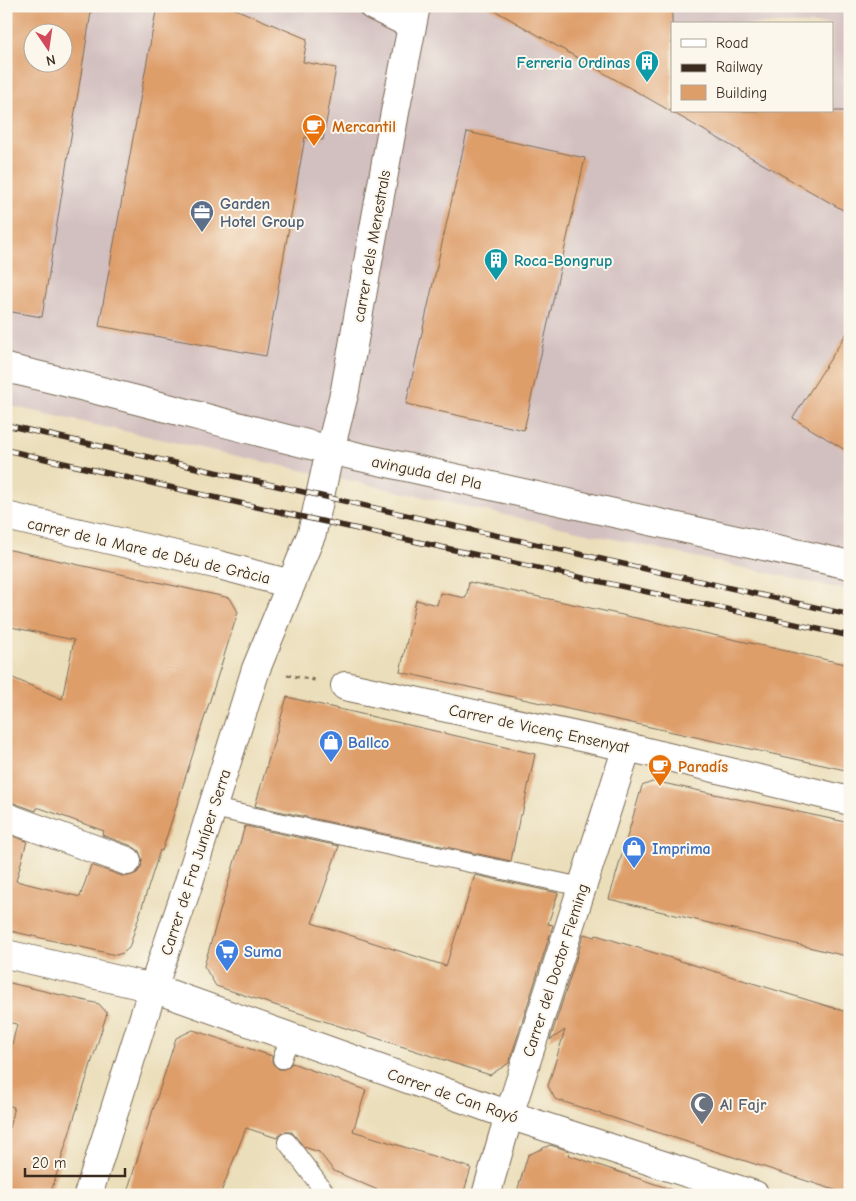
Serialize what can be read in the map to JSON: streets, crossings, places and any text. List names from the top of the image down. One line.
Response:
{"streets":{"street":["carrer dels Menestrals","avinguda del Pla","carrer de la Mare de Déu de Gràcia","Carrer de Vicenç Ensenyat","Carrer de Fra Juníper Serra","Carrer del Doctor Fleming","Carrer de Can Rayó"]},"crossings":[["carrer dels Menestrals","avinguda del Pla"],["carrer dels Menestrals","Carrer de Fra Juníper Serra"],["carrer de la Mare de Déu de Gràcia","Carrer de Fra Juníper Serra"],["Carrer de Vicenç Ensenyat","Carrer del Doctor Fleming"],["Carrer de Fra Juníper Serra","Carrer de Can Rayó"],["Carrer del Doctor Fleming","Carrer de Can Rayó"]],"places":{"building":["Ferreria Ordinas","Roca-Bongrup"],"cafe":["Mercantil","Paradís"],"office":["Garden Hotel Group"],"shop":["Ballco","Imprima"],"supermarket":["Suma"],"mosque":["Al Fajr"]},"legend":["Road","Railway","Building"],"scale_bar":"20 m","north":"bottom"}
